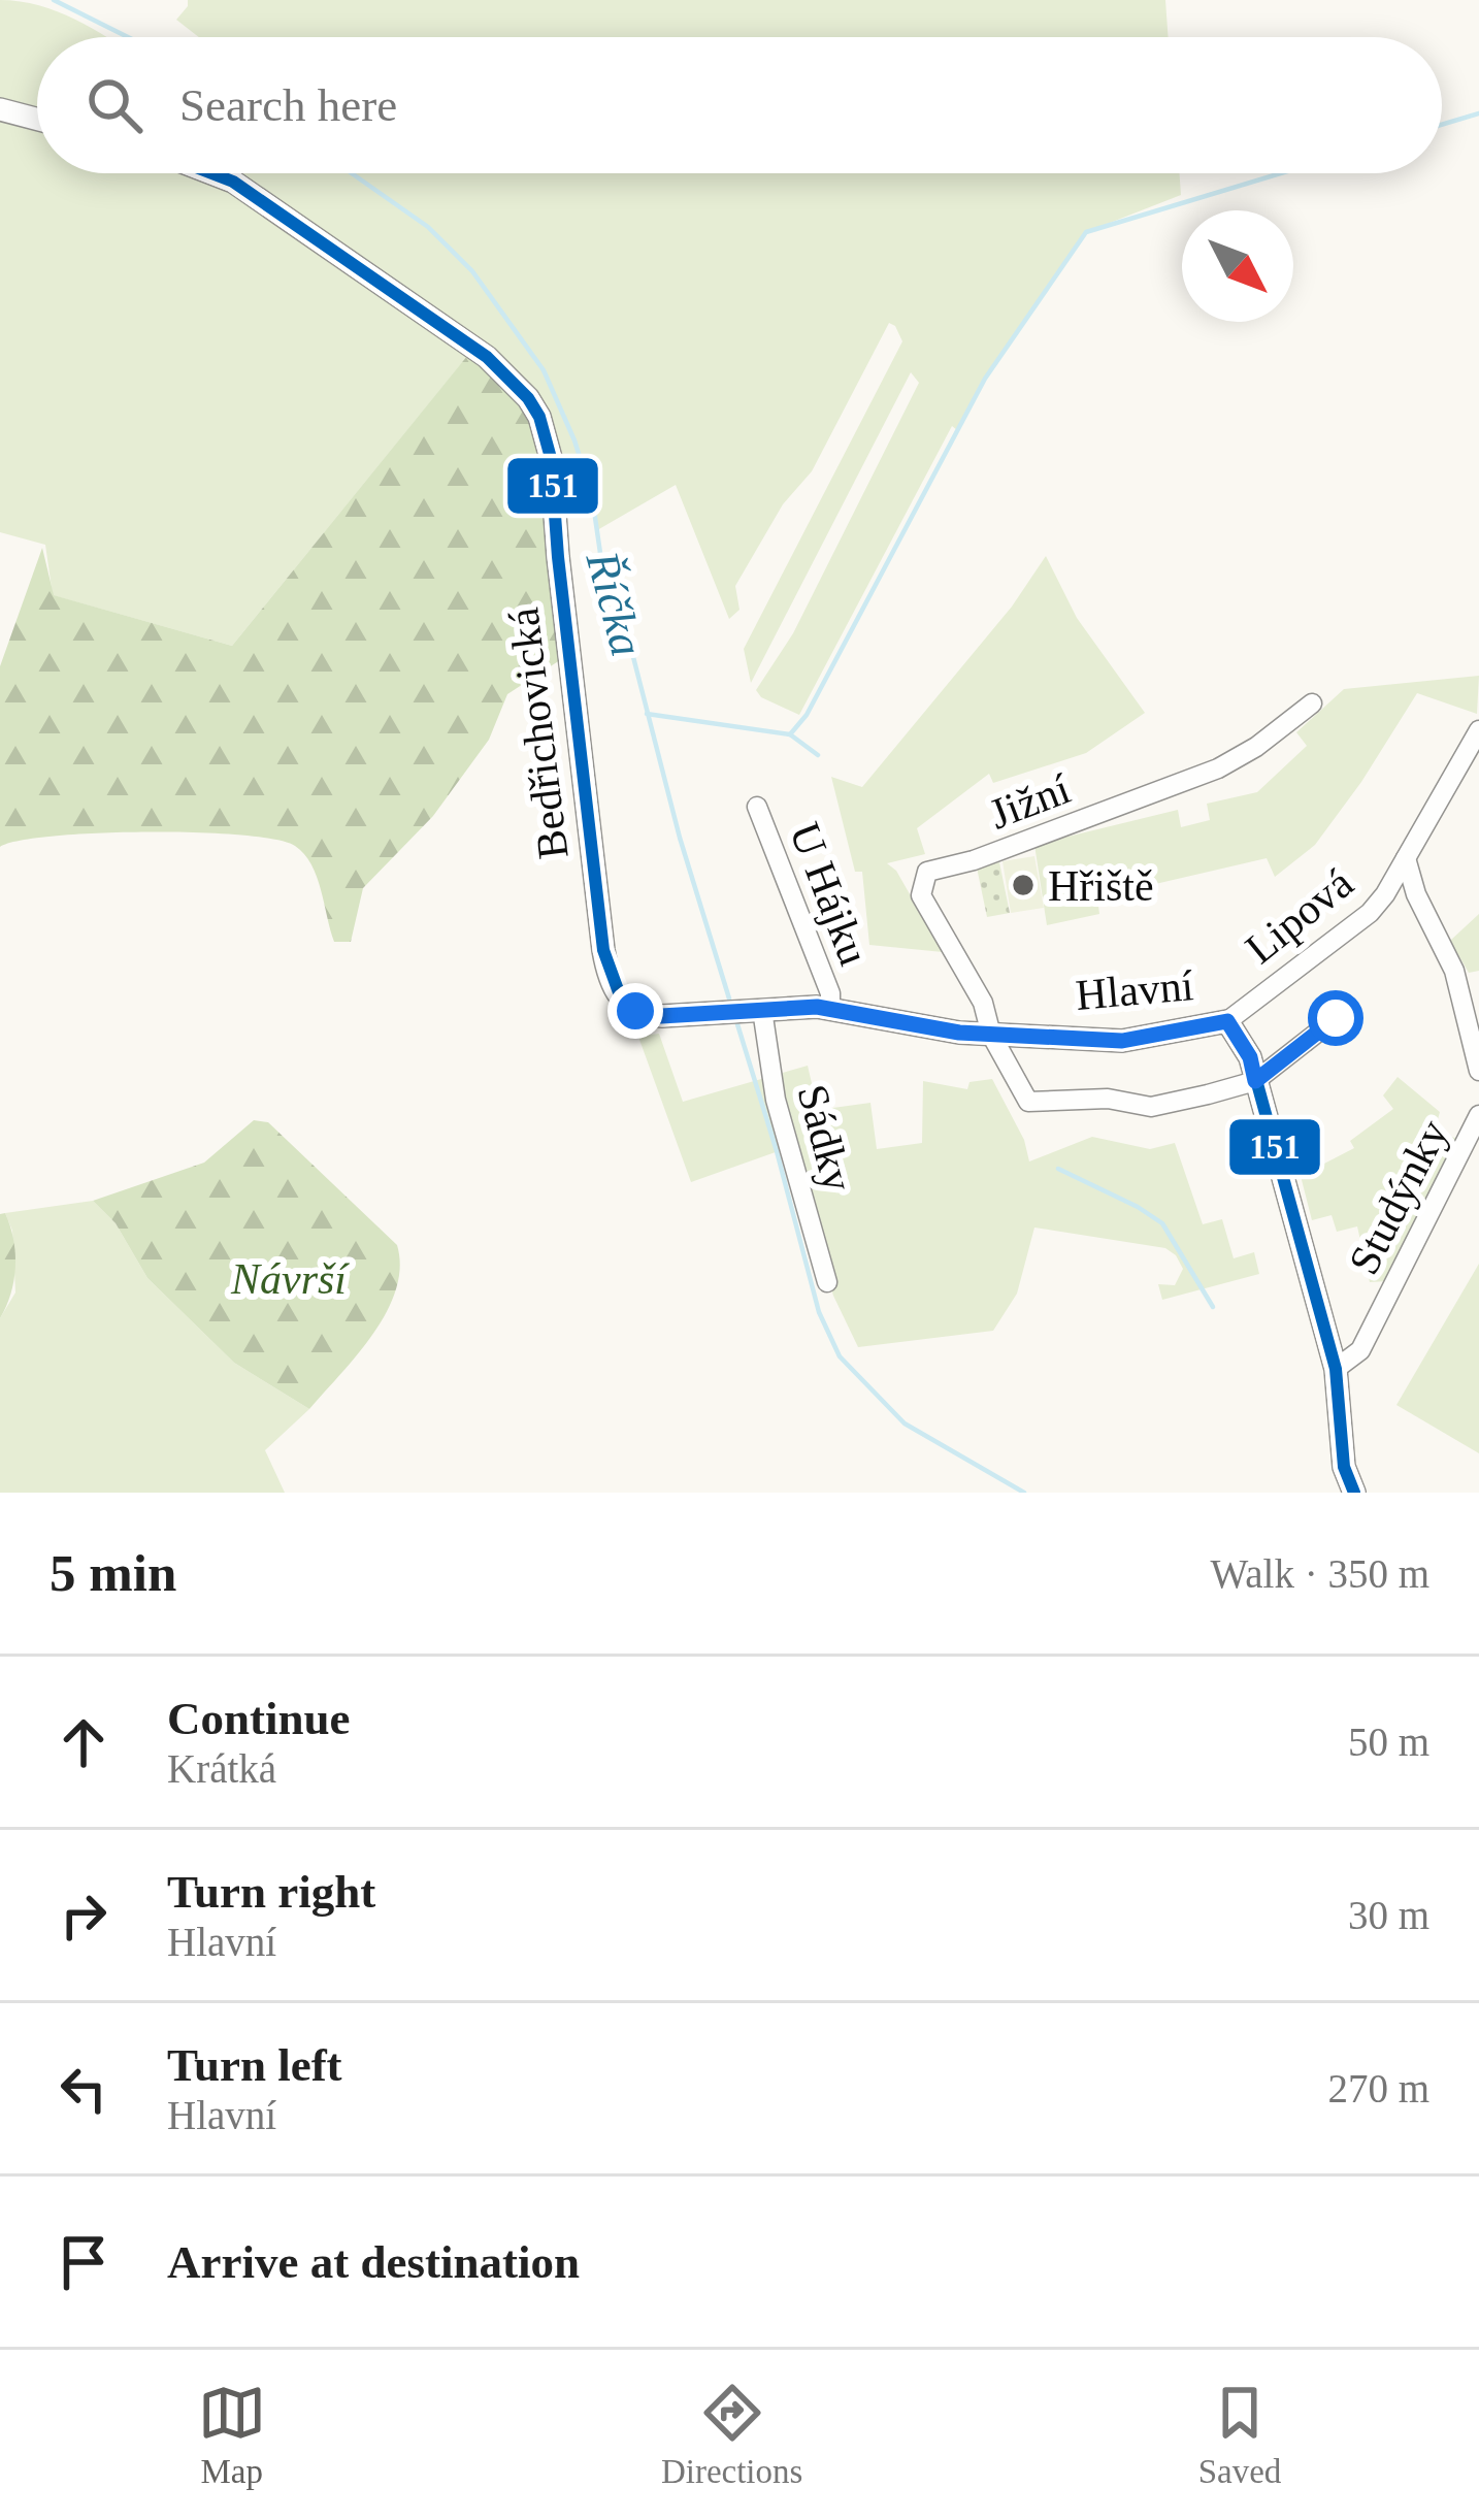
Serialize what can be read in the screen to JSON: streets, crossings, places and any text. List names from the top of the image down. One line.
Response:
{"streets":{"street":["Bedřichovická","Jižní","U Hájku","Lipová","Hlavní","Sádky","Studýnky"]},"crossings":[["Bedřichovická","Hlavní"],["Jižní","Hlavní"],["U Hájku","Hlavní"],["Lipová","Hlavní"],["Hlavní","Sádky"],["Hlavní","Studýnky"]],"water":["Říčka"],"parks":["Návrší"],"places":["Hřiště"],"lines":["transit line 151"],"north":"bottom right","page":{"search":"Search here","heading":["5 min","Walk · 350 m"],"list":[["Continue","Krátká","50 m"],["Turn right","Hlavní","30 m"],["Turn left","Hlavní","270 m"],"Arrive at destination"],"nav":["Map","Directions","Saved"]}}
